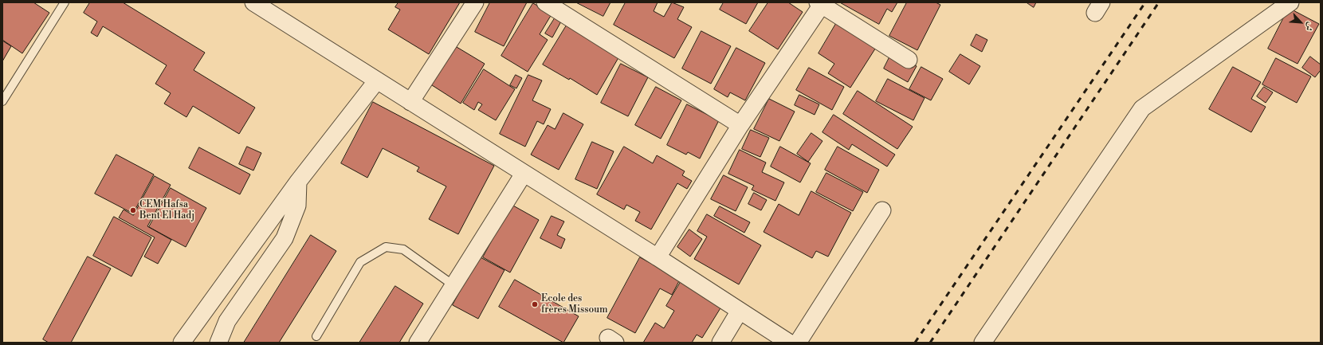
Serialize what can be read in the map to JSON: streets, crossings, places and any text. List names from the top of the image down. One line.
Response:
{"places":["CEM Hafsa Bent El Hadj","Ecole des frères Missoum"],"north":"bottom right"}
